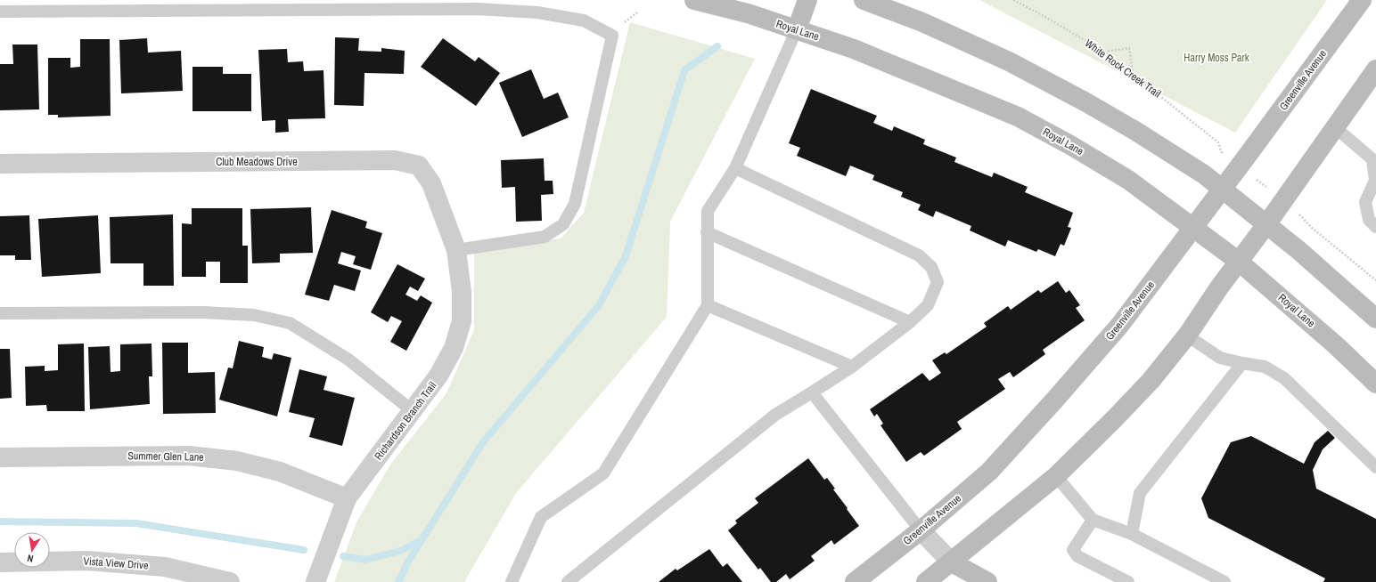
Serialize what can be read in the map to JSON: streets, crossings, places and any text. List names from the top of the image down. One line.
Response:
{"streets":{"main road":["Royal Lane","Greenville Avenue"],"street":["Club Meadows Drive","Richardson Branch Trail","Summer Glen Lane","Vista View Drive"],"path":["White Rock Creek Trail"]},"crossings":[["Royal Lane","Greenville Avenue"],["White Rock Creek Trail","Greenville Avenue"],["Club Meadows Drive","Richardson Branch Trail"],["Richardson Branch Trail","Summer Glen Lane"]],"parks":["Harry Moss Park"],"north":"bottom"}
